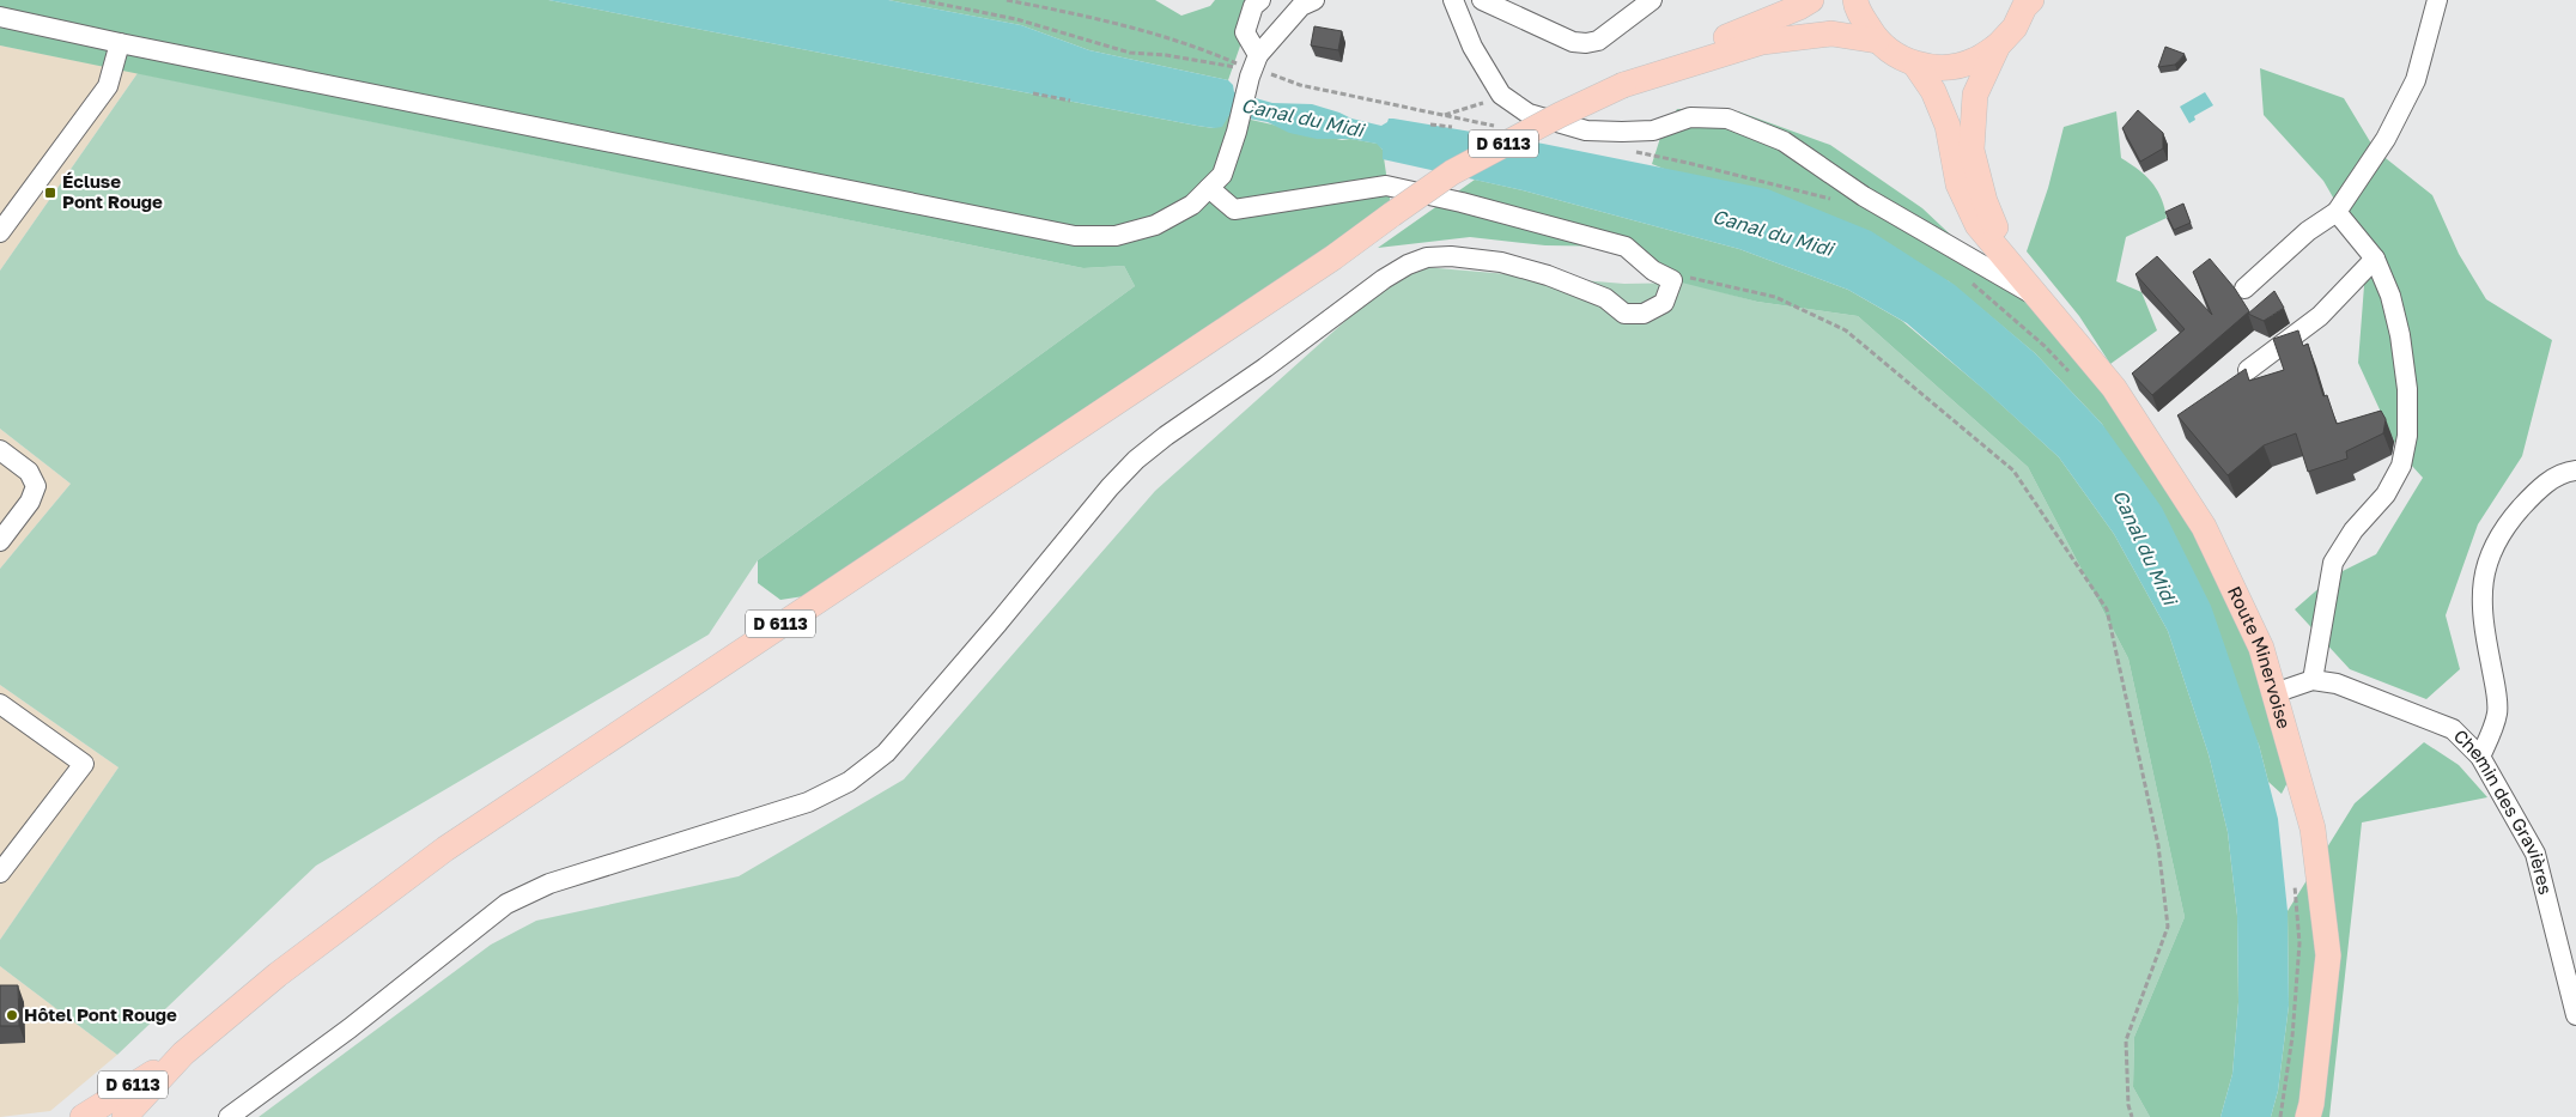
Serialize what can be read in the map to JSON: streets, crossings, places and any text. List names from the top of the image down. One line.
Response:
{"streets":{"main road":["D 6113","Route Minervoise"],"street":["Chemin des Gravières"]},"water":["Canal du Midi"],"places":{"transit":["Écluse Pont Rouge"],"other":["Hôtel Pont Rouge"]}}
